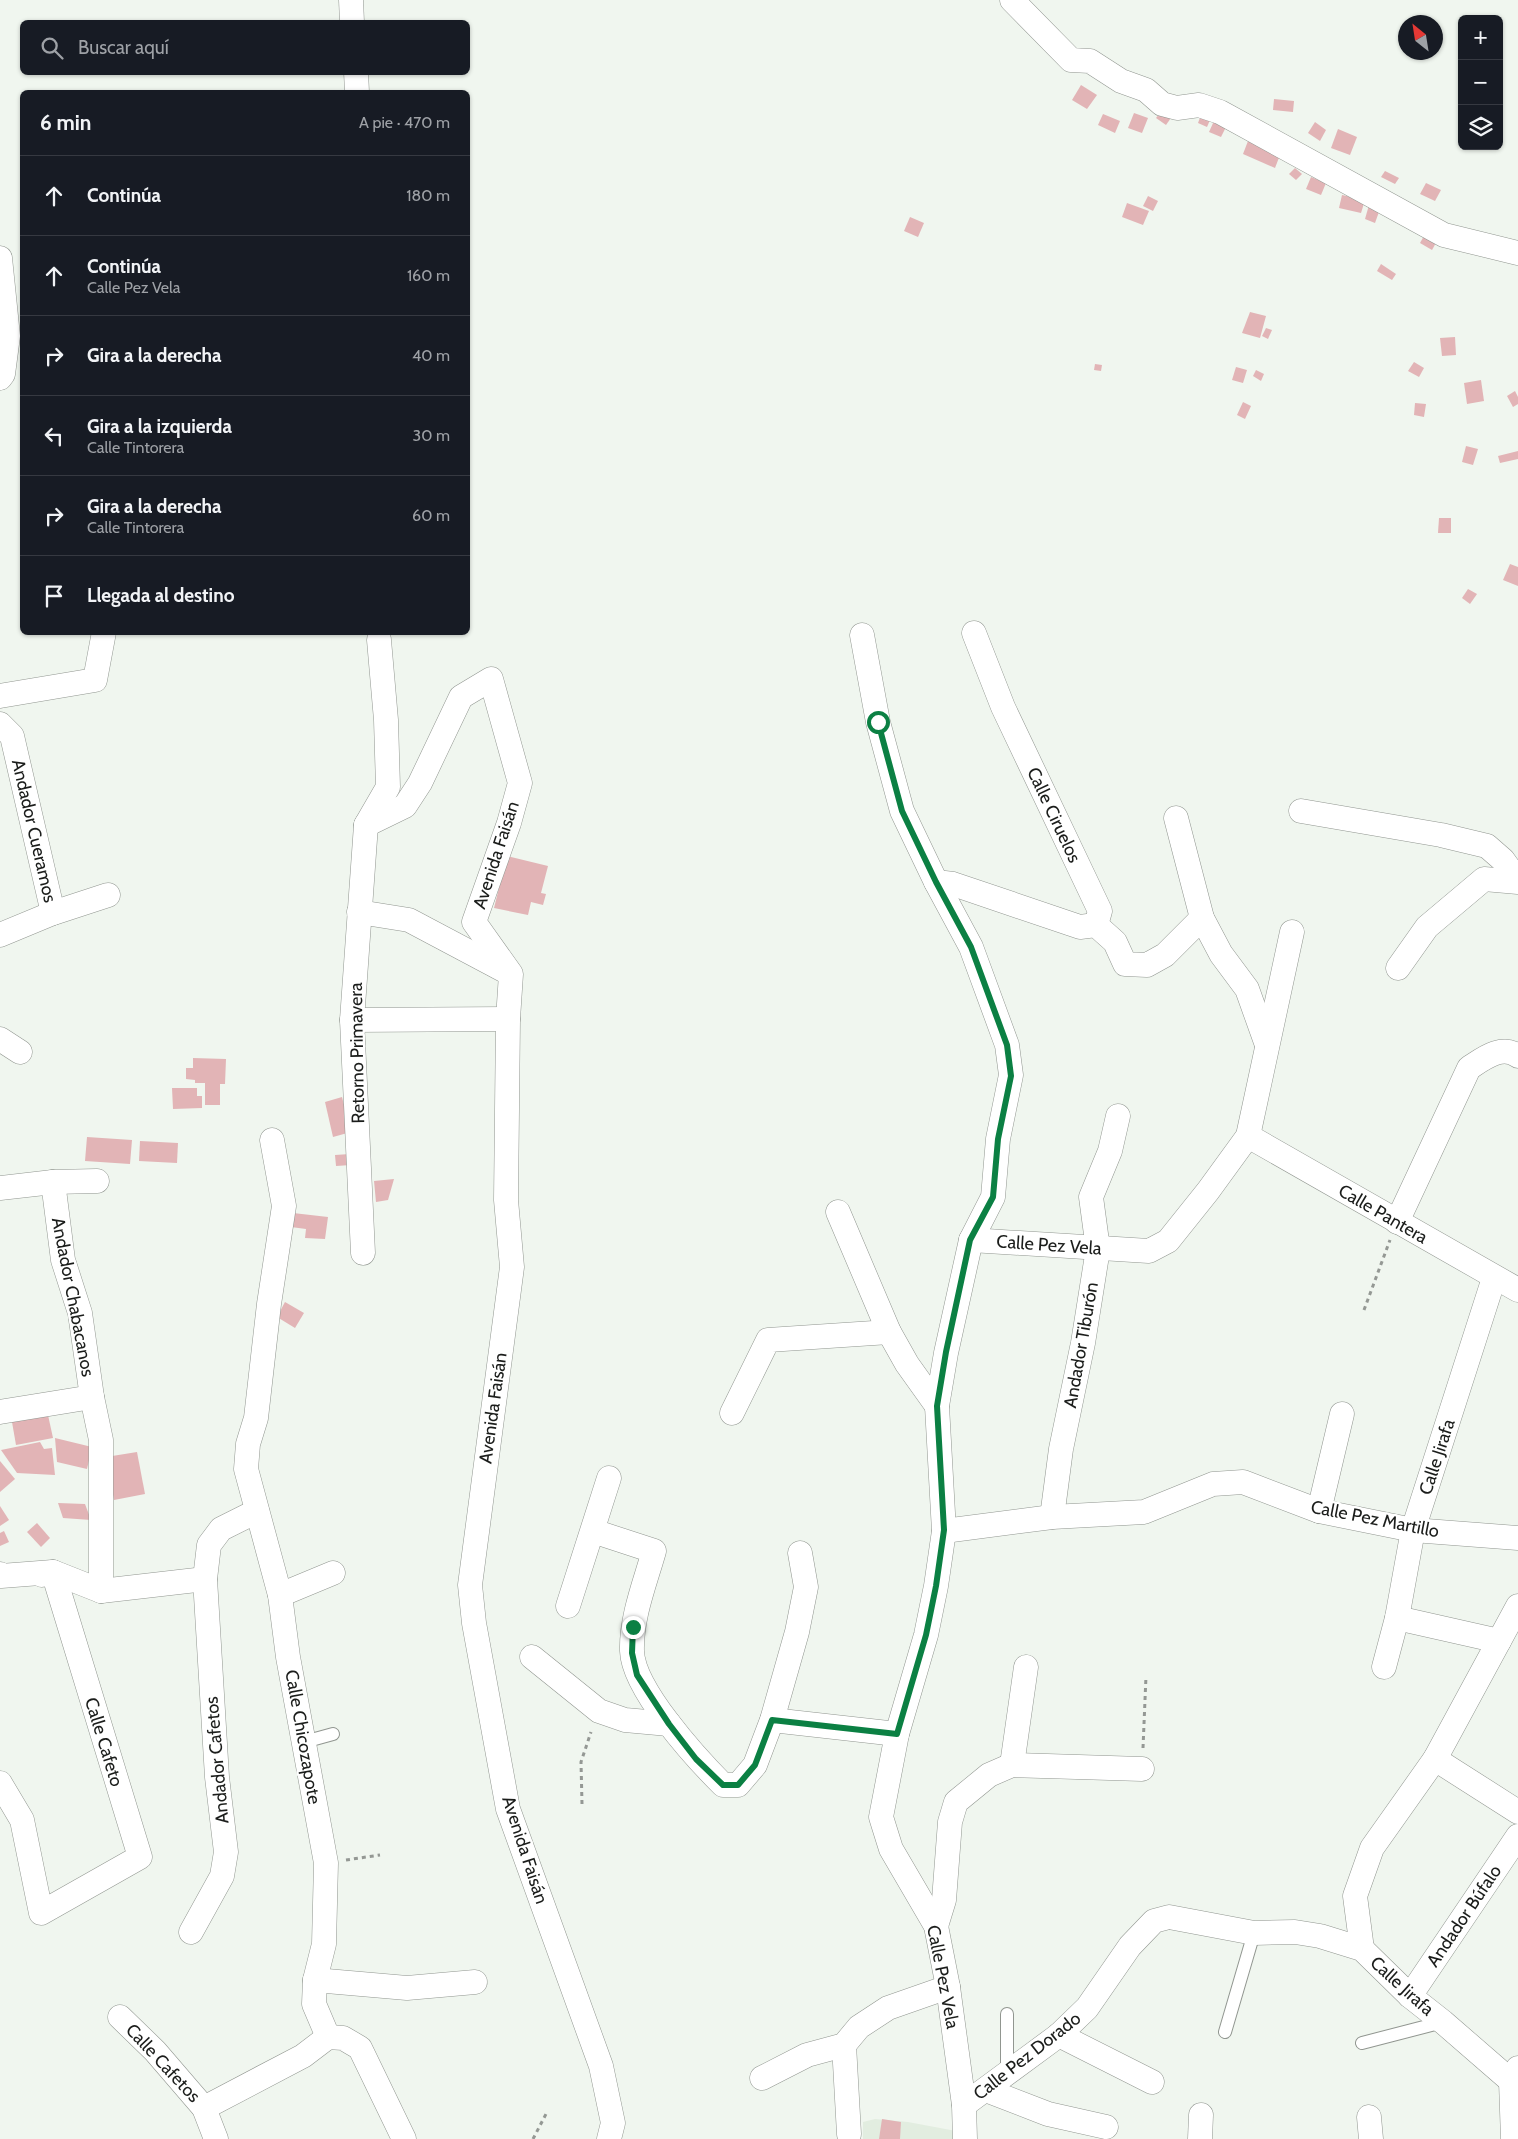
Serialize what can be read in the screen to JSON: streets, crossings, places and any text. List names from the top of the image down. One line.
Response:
{"streets":{"street":["Calle Ciruelos","Andador Cueramos","Avenida Faisán","Retorno Primavera","Calle Pantera","Calle Pez Vela","Andador Chabacanos","Andador Tiburón","Calle Jirafa","Calle Pez Martillo","Calle Chicozapote","Calle Cafeto","Andador Cafetos","Andador Búfalo","Calle Pez Dorado","Calle Cafetos"]},"crossings":[["Avenida Faisán","Retorno Primavera"],["Calle Pantera","Calle Pez Vela"],["Calle Pantera","Calle Jirafa"],["Calle Pez Vela","Andador Tiburón"],["Calle Pez Vela","Calle Pez Martillo"],["Calle Pez Vela","Calle Pez Dorado"],["Andador Tiburón","Calle Pez Martillo"],["Calle Jirafa","Calle Pez Martillo"],["Calle Jirafa","Andador Búfalo"],["Calle Jirafa","Calle Pez Dorado"],["Calle Chicozapote","Andador Cafetos"]],"north":"top left","page":{"map_buttons":["+","−"],"search":"Buscar aquí","heading":["6 min","A pie · 470 m"],"list":[["Continúa","180 m"],["Continúa","Calle Pez Vela","160 m"],["Gira a la derecha","40 m"],["Gira a la izquierda","Calle Tintorera","30 m"],["Gira a la derecha","Calle Tintorera","60 m"],"Llegada al destino"]}}
